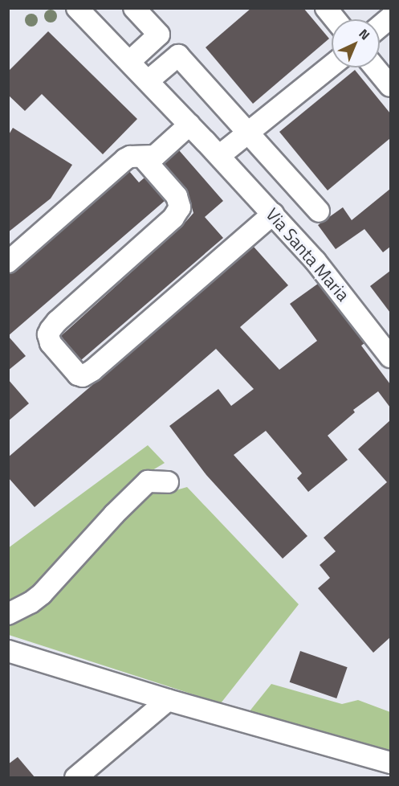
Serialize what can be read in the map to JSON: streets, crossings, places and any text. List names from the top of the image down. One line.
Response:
{"streets":{"street":["Via Santa Maria"]},"north":"top right"}
